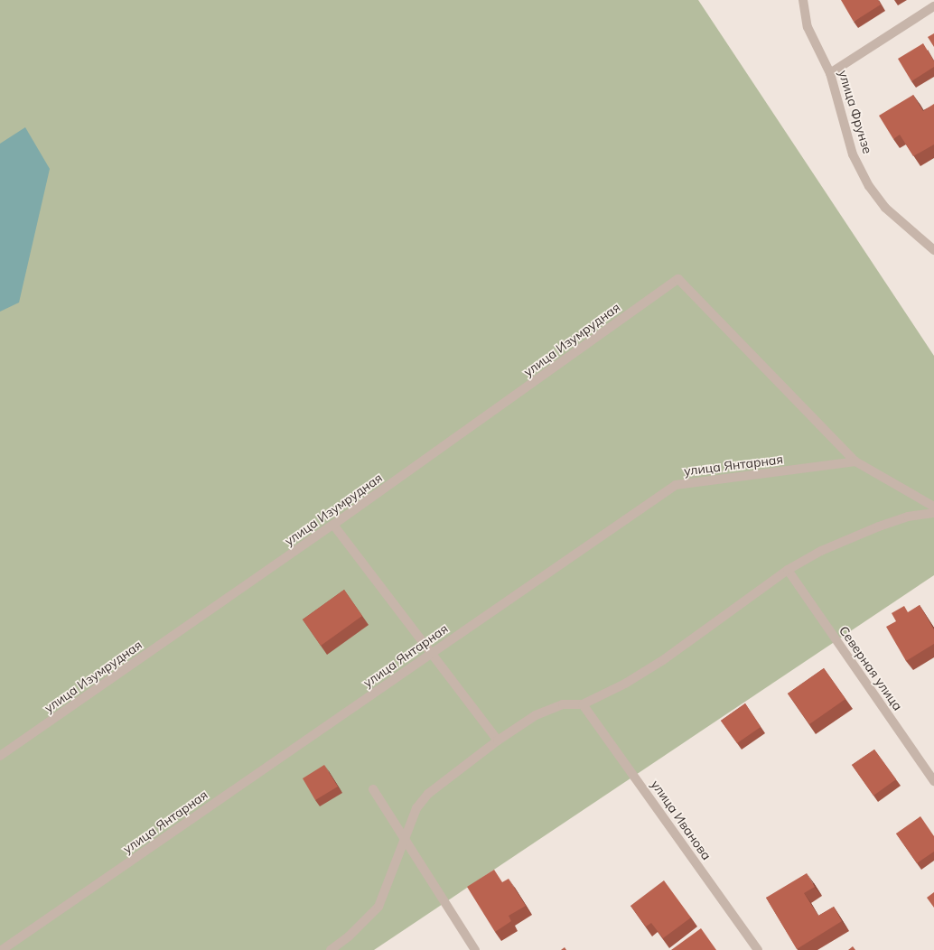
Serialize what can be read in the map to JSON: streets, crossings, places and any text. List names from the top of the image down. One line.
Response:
{"streets":{"street":["улица Фрунзе","улица Изумрудная","улица Янтарная","Северная улица","улица Иванова"]},"crossings":[["улица Изумрудная","улица Янтарная"]]}
